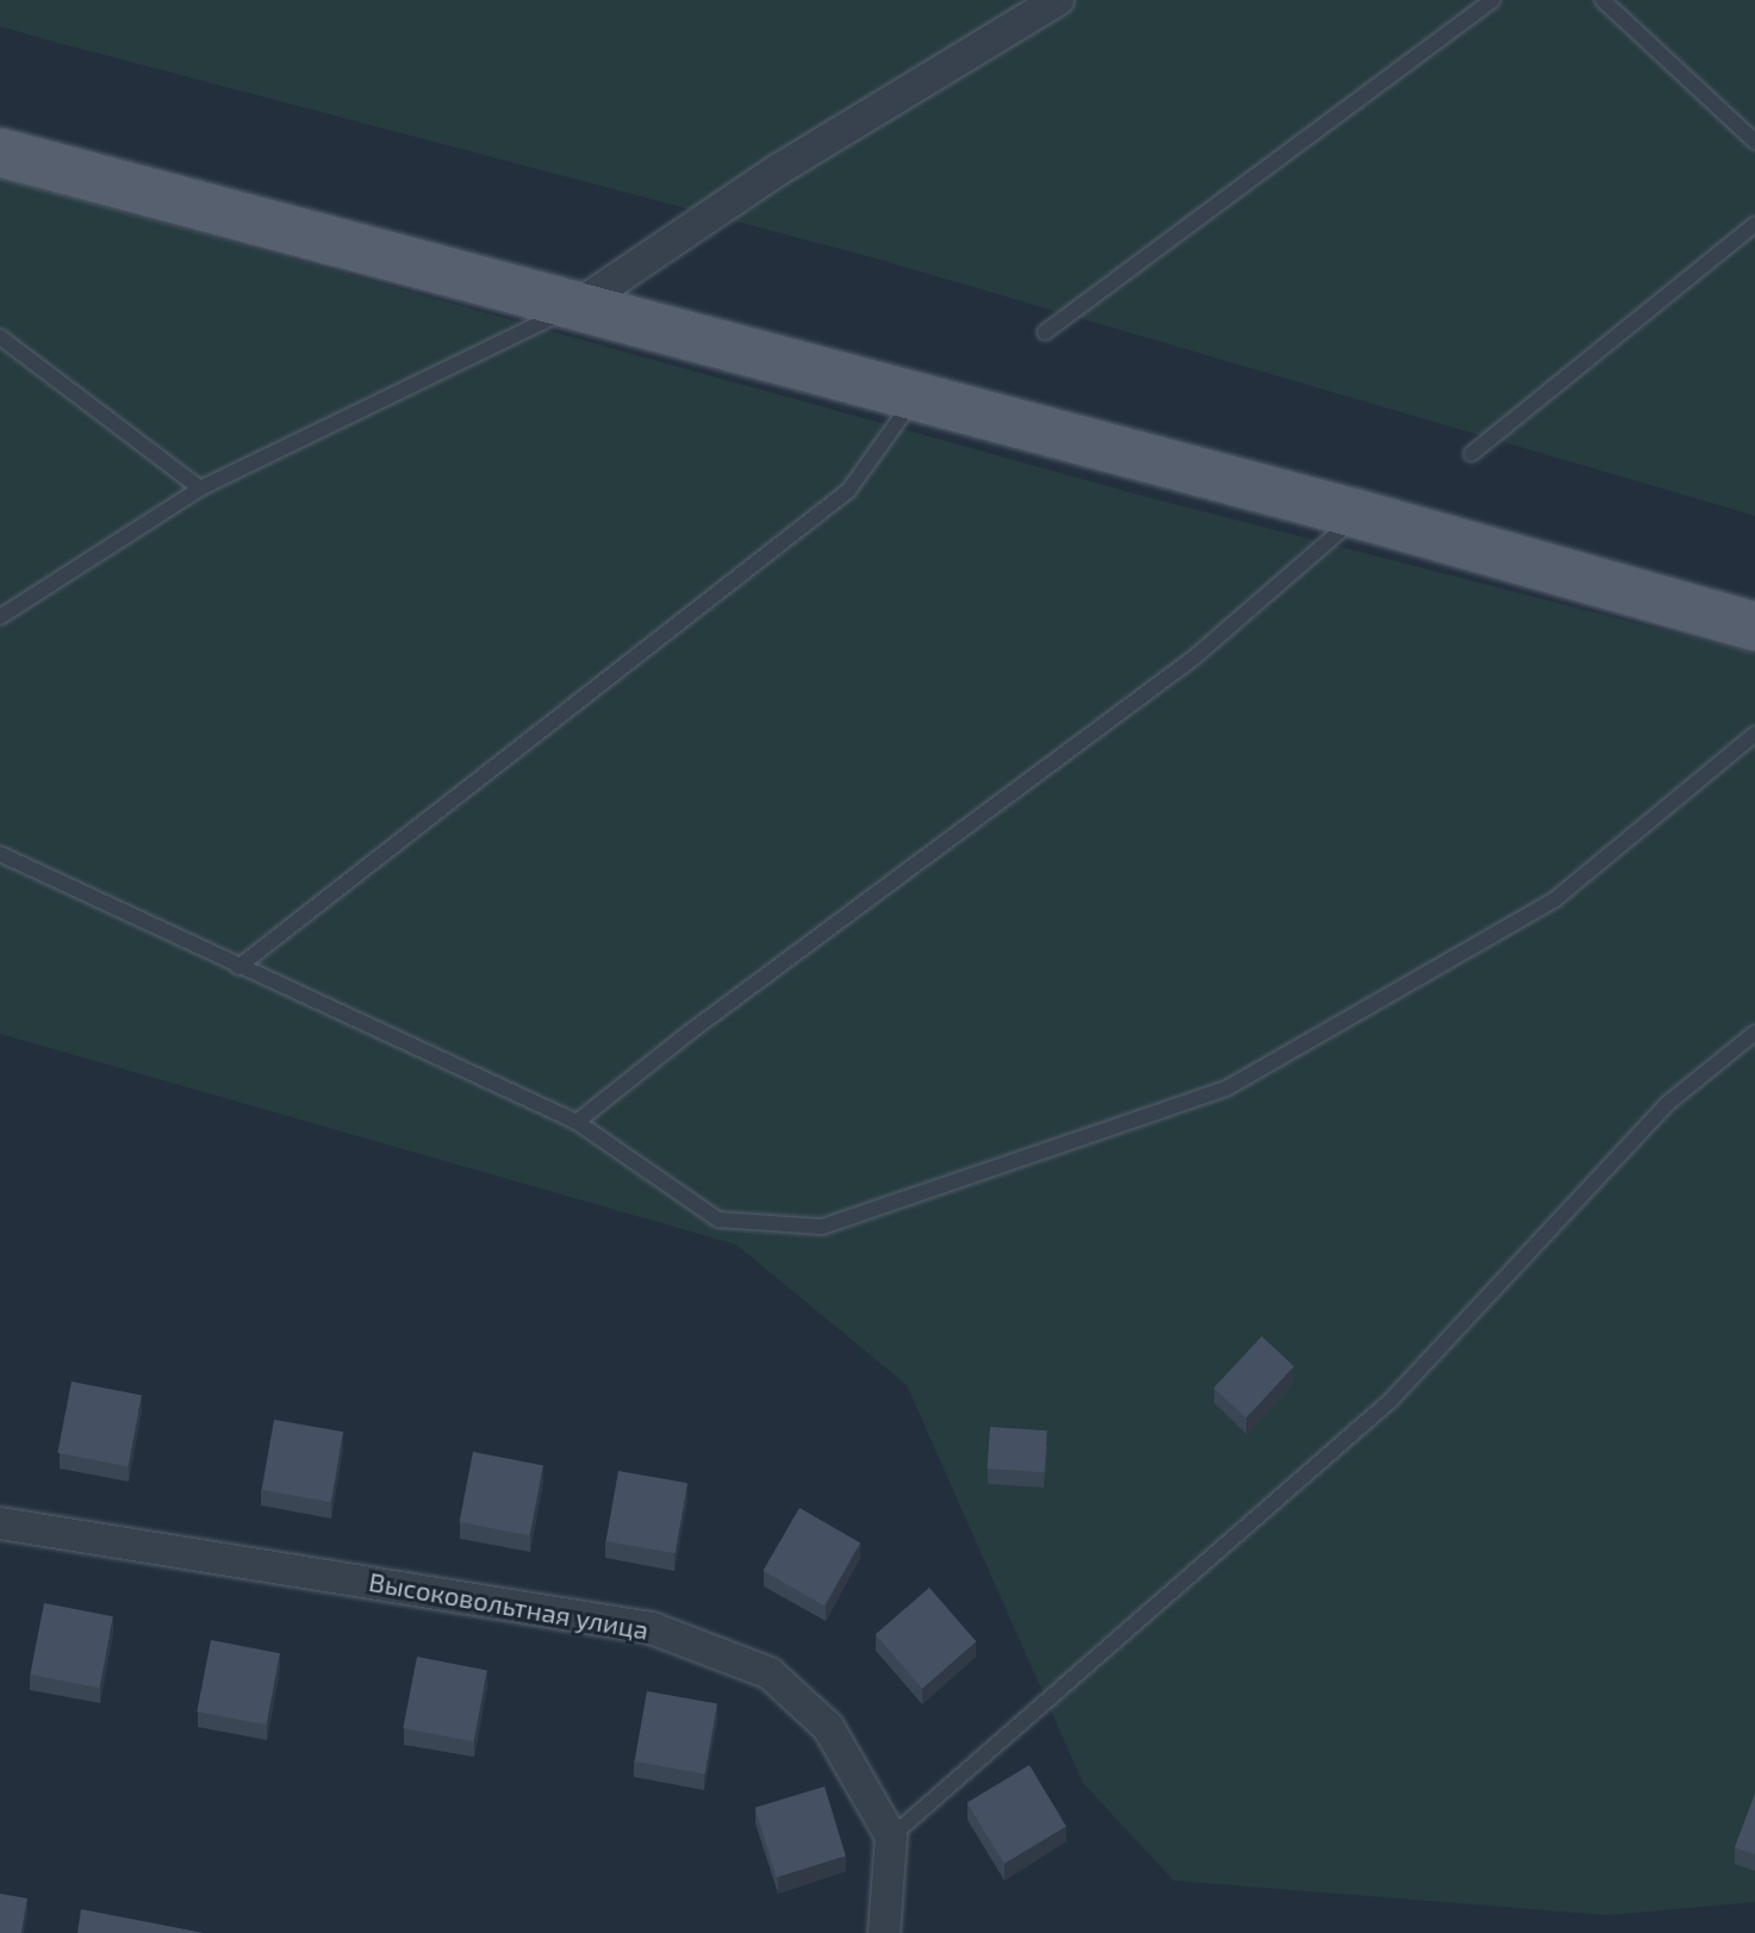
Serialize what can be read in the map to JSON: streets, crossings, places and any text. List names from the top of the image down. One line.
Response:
{"streets":{"street":["Высоковольтная улица"]}}
